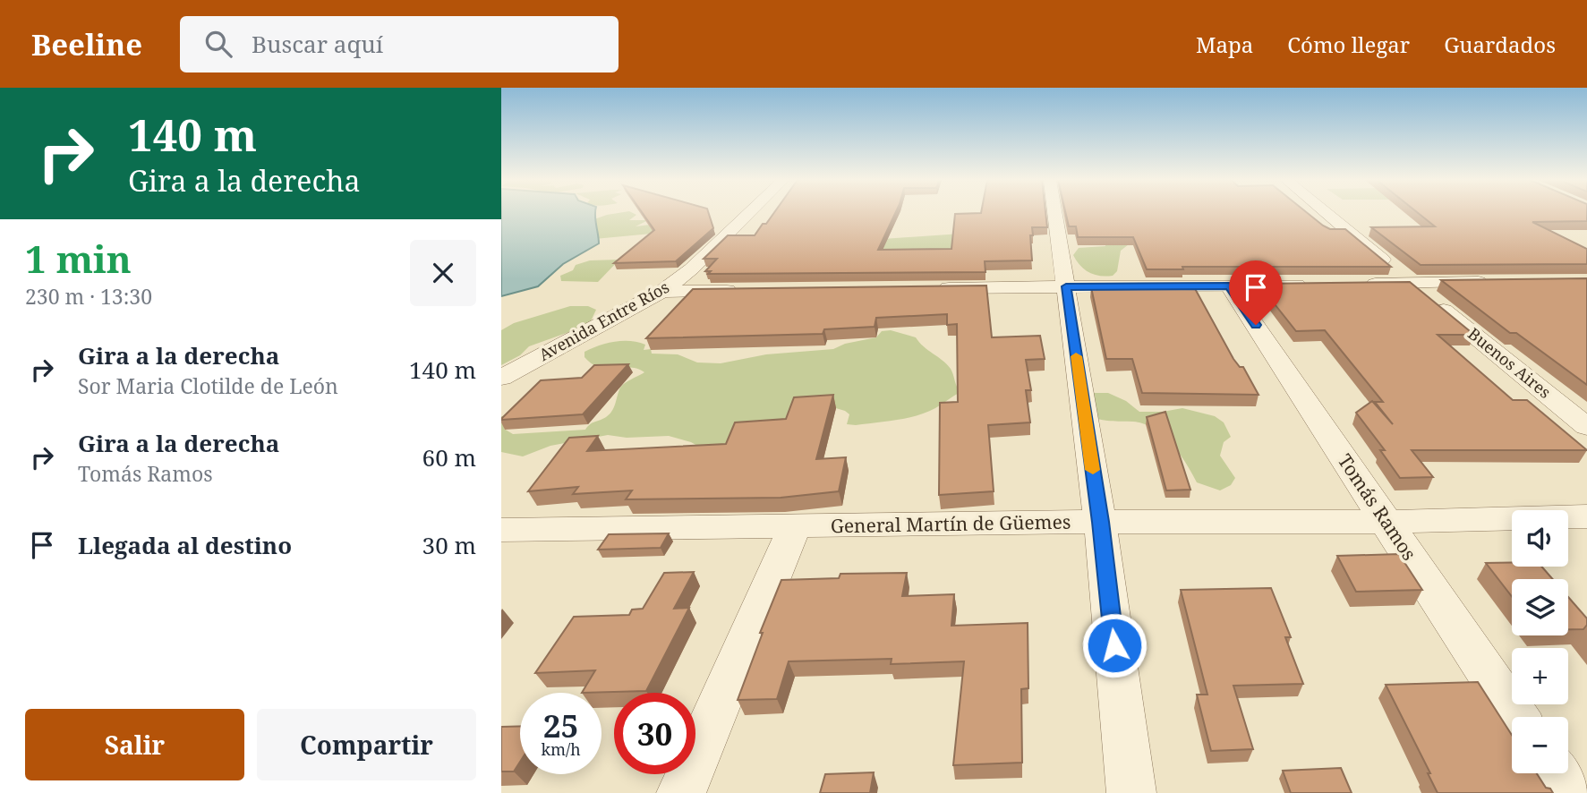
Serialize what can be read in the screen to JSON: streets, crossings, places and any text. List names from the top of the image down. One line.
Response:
{"streets":{"street":["Avenida Entre Ríos","Buenos Aires","Tomás Ramos","General Martín de Güemes"]},"crossings":[["Tomás Ramos","General Martín de Güemes"]],"page":{"header":"Beeline","search":"Buscar aquí","nav":["Mapa","Cómo llegar","Guardados"],"turn":["140 m","Gira a la derecha"],"heading":["1 min","230 m · 13:30"],"list":[{"name":"Gira a la derecha","note":"Sor Maria Clotilde de León","value":"140 m"},{"name":"Gira a la derecha","note":"Tomás Ramos","value":"60 m"},{"name":"Llegada al destino","value":"30 m"}],"map_buttons":["+","−"],"speed":"25 km/h","limit":"30","buttons":["Salir","Compartir"]}}
